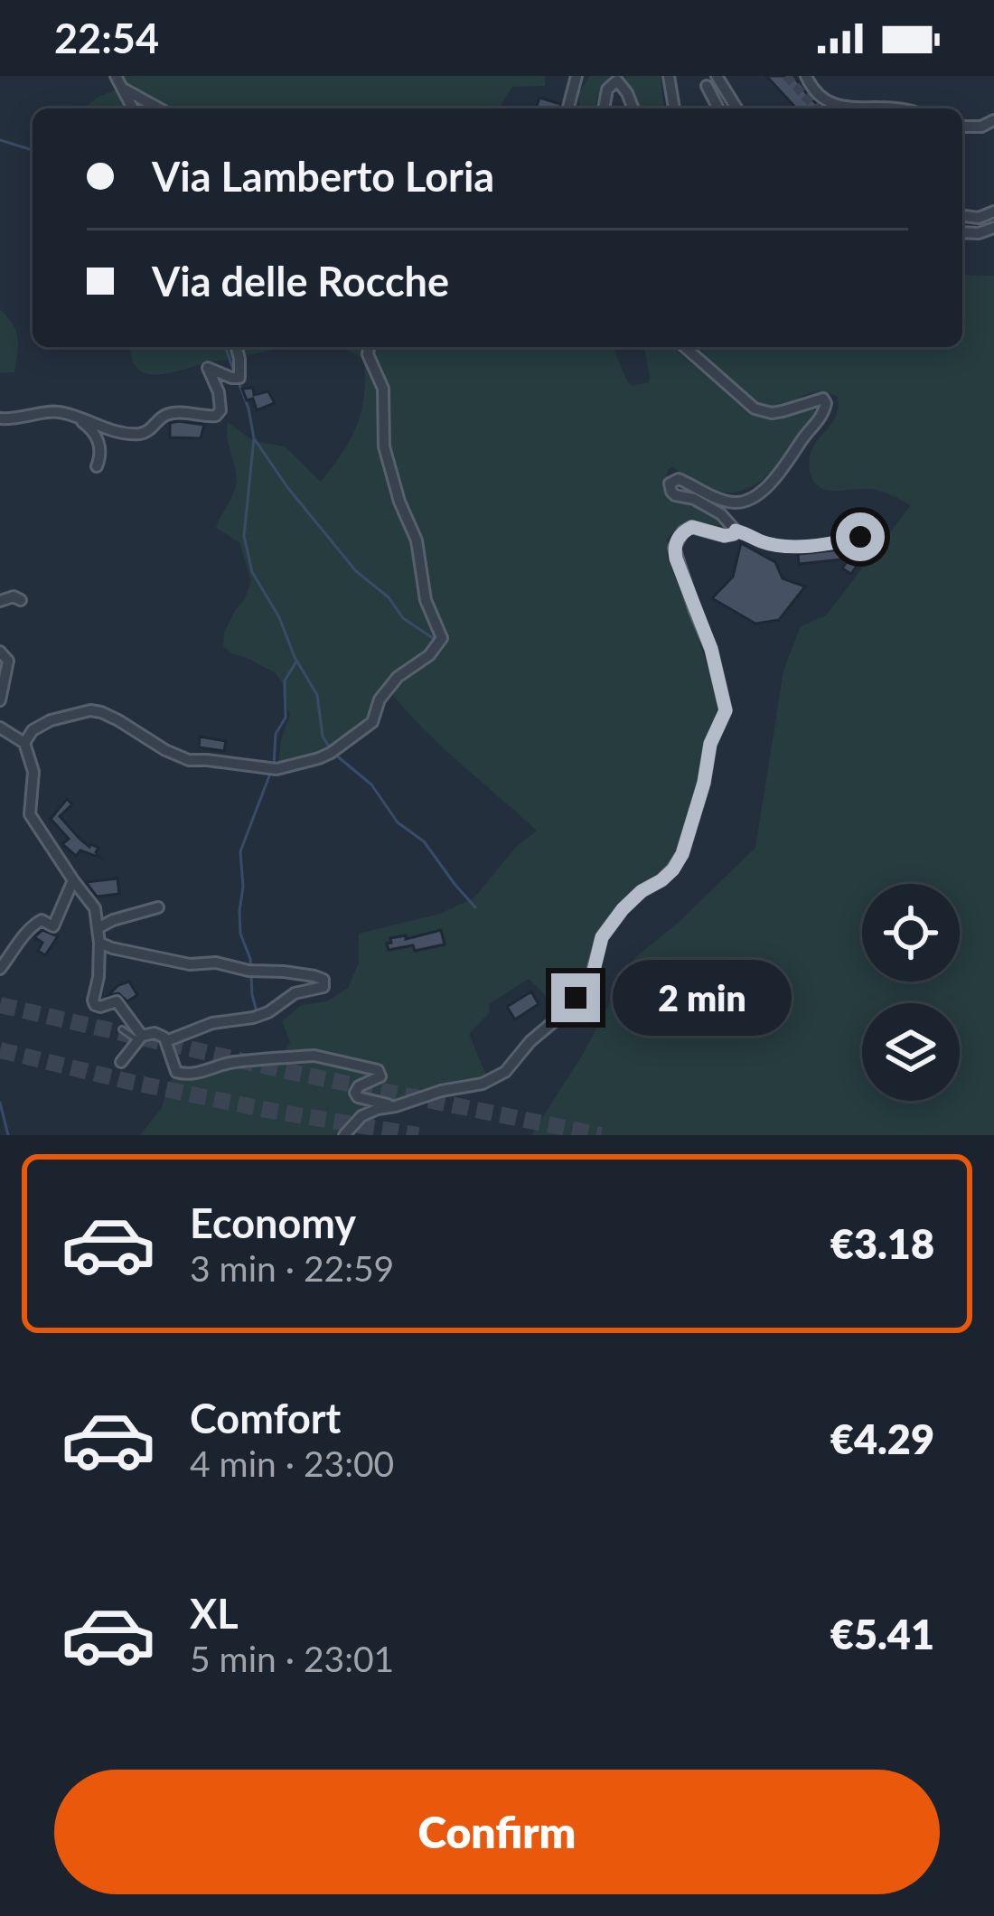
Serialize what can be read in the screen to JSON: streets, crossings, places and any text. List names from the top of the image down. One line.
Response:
{"page":{"status":"22:54","banner":["Via Lamberto Loria","Via delle Rocche"],"bubble":"2 min","list":[{"name":"Economy","note":"3 min · 22:59","value":"€3.18"},{"name":"Comfort","note":"4 min · 23:00","value":"€4.29"},{"name":"XL","note":"5 min · 23:01","value":"€5.41"}],"buttons":"Confirm"}}
